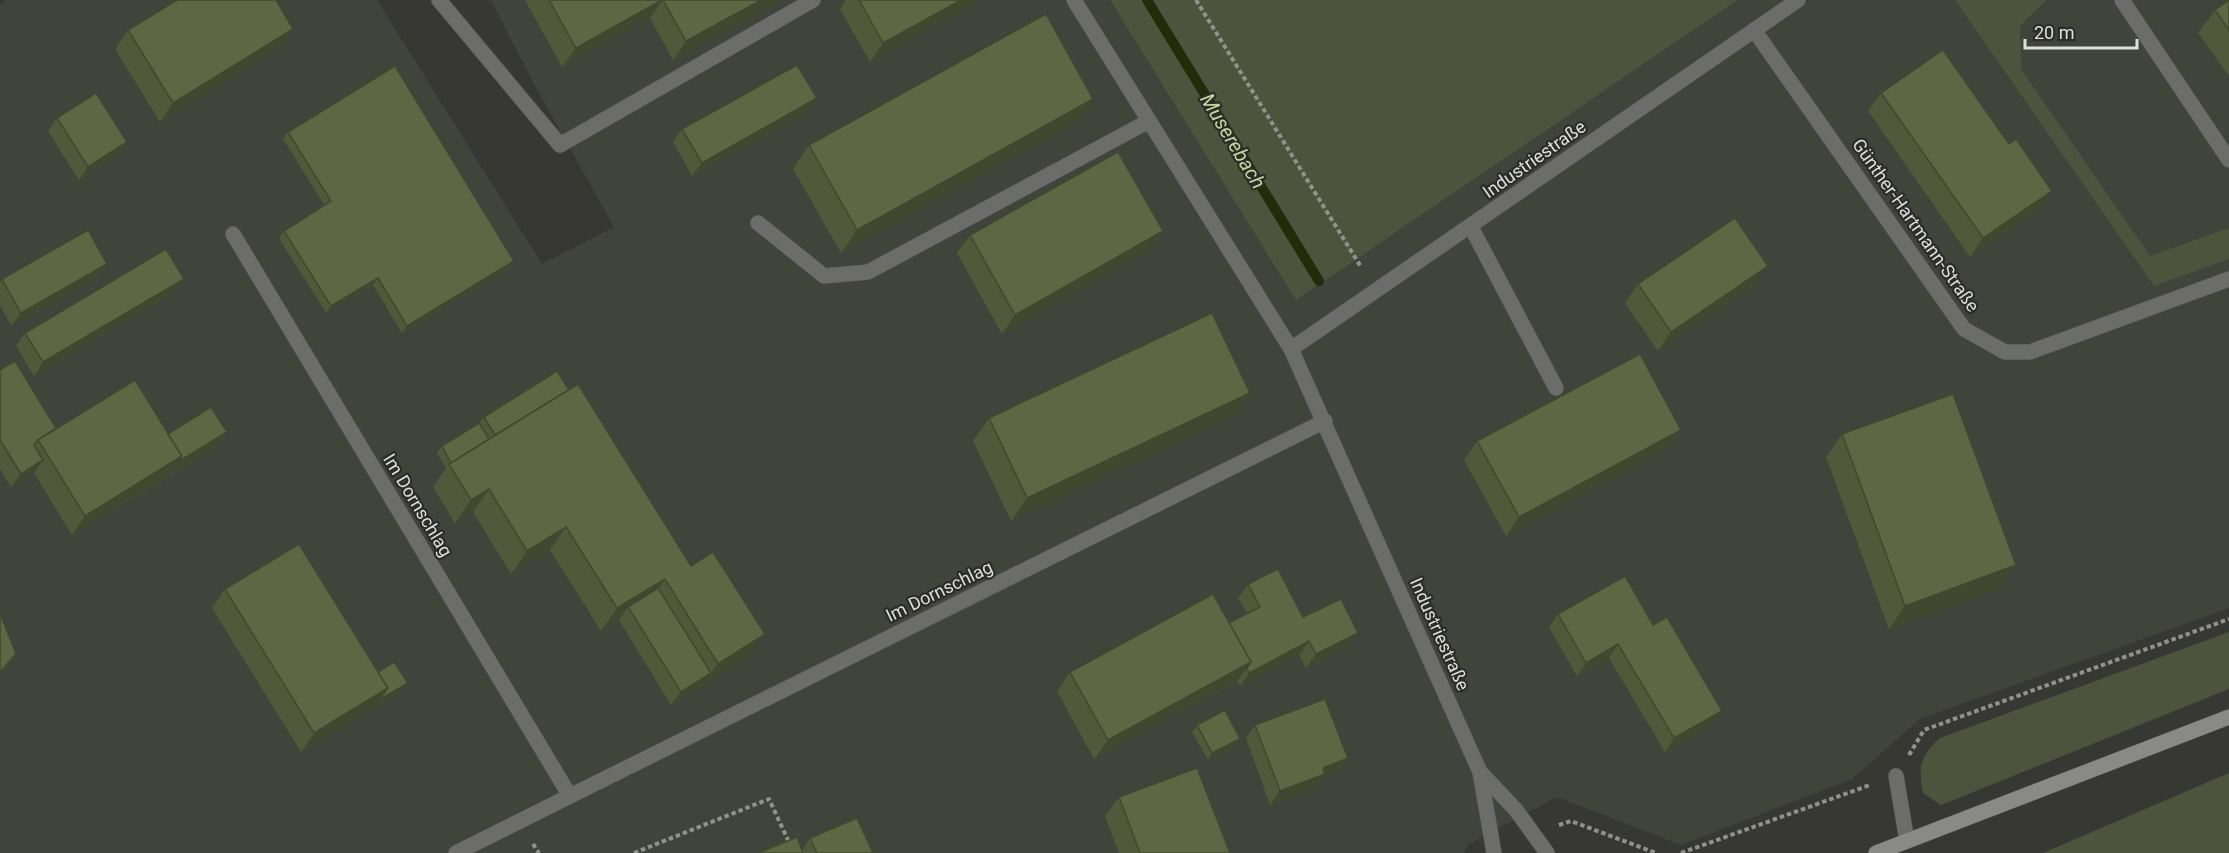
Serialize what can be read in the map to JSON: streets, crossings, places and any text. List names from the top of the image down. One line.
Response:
{"streets":{"street":["Industriestraße","Günther-Hartmann-Straße","Im Dornschlag"]},"crossings":[["Industriestraße","Günther-Hartmann-Straße"],["Industriestraße","Im Dornschlag"]],"water":["Muserebach"],"scale_bar":"20 m"}
